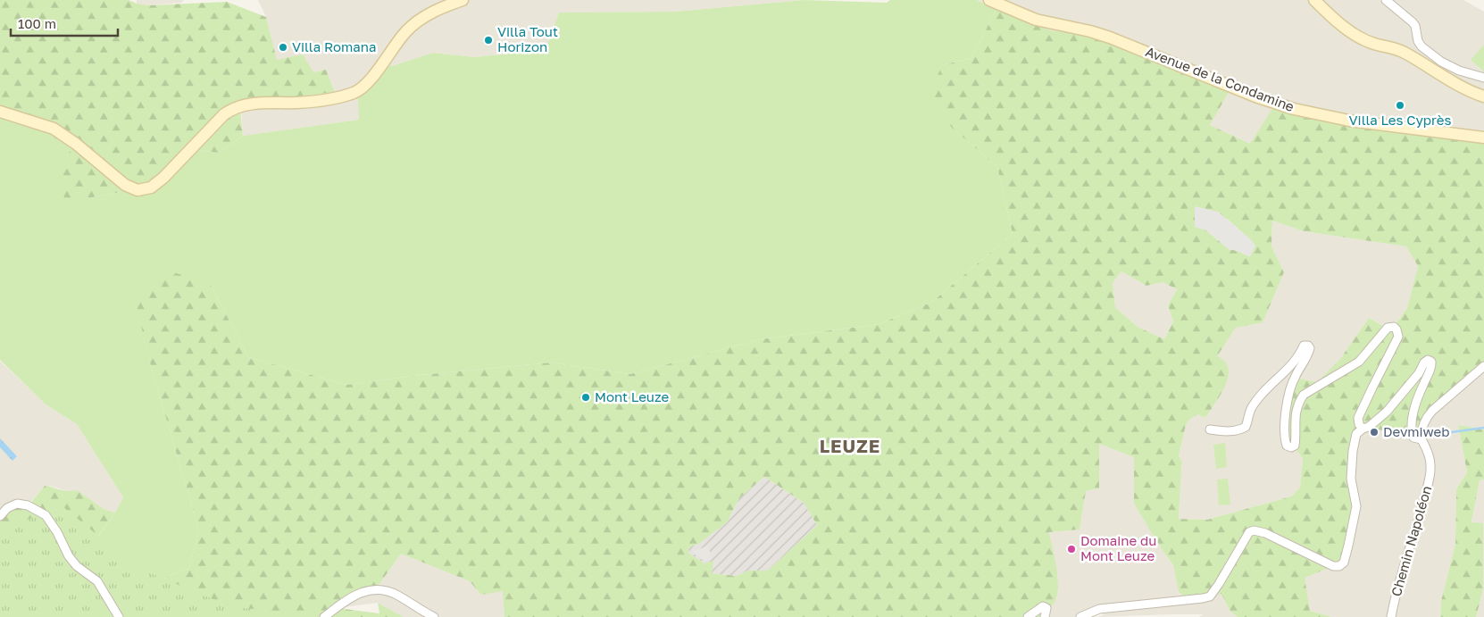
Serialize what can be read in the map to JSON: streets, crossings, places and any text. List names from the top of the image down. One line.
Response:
{"streets":{"main road":["Avenue de la Condamine"],"street":["Chemin Napoléon"]},"districts":["LEUZE"],"places":["Villa Tout Horizon","Villa Romana","Villa Les Cyprès","Mont Leuze","Devmiweb","Domaine du Mont Leuze"],"scale_bar":"100 m"}
